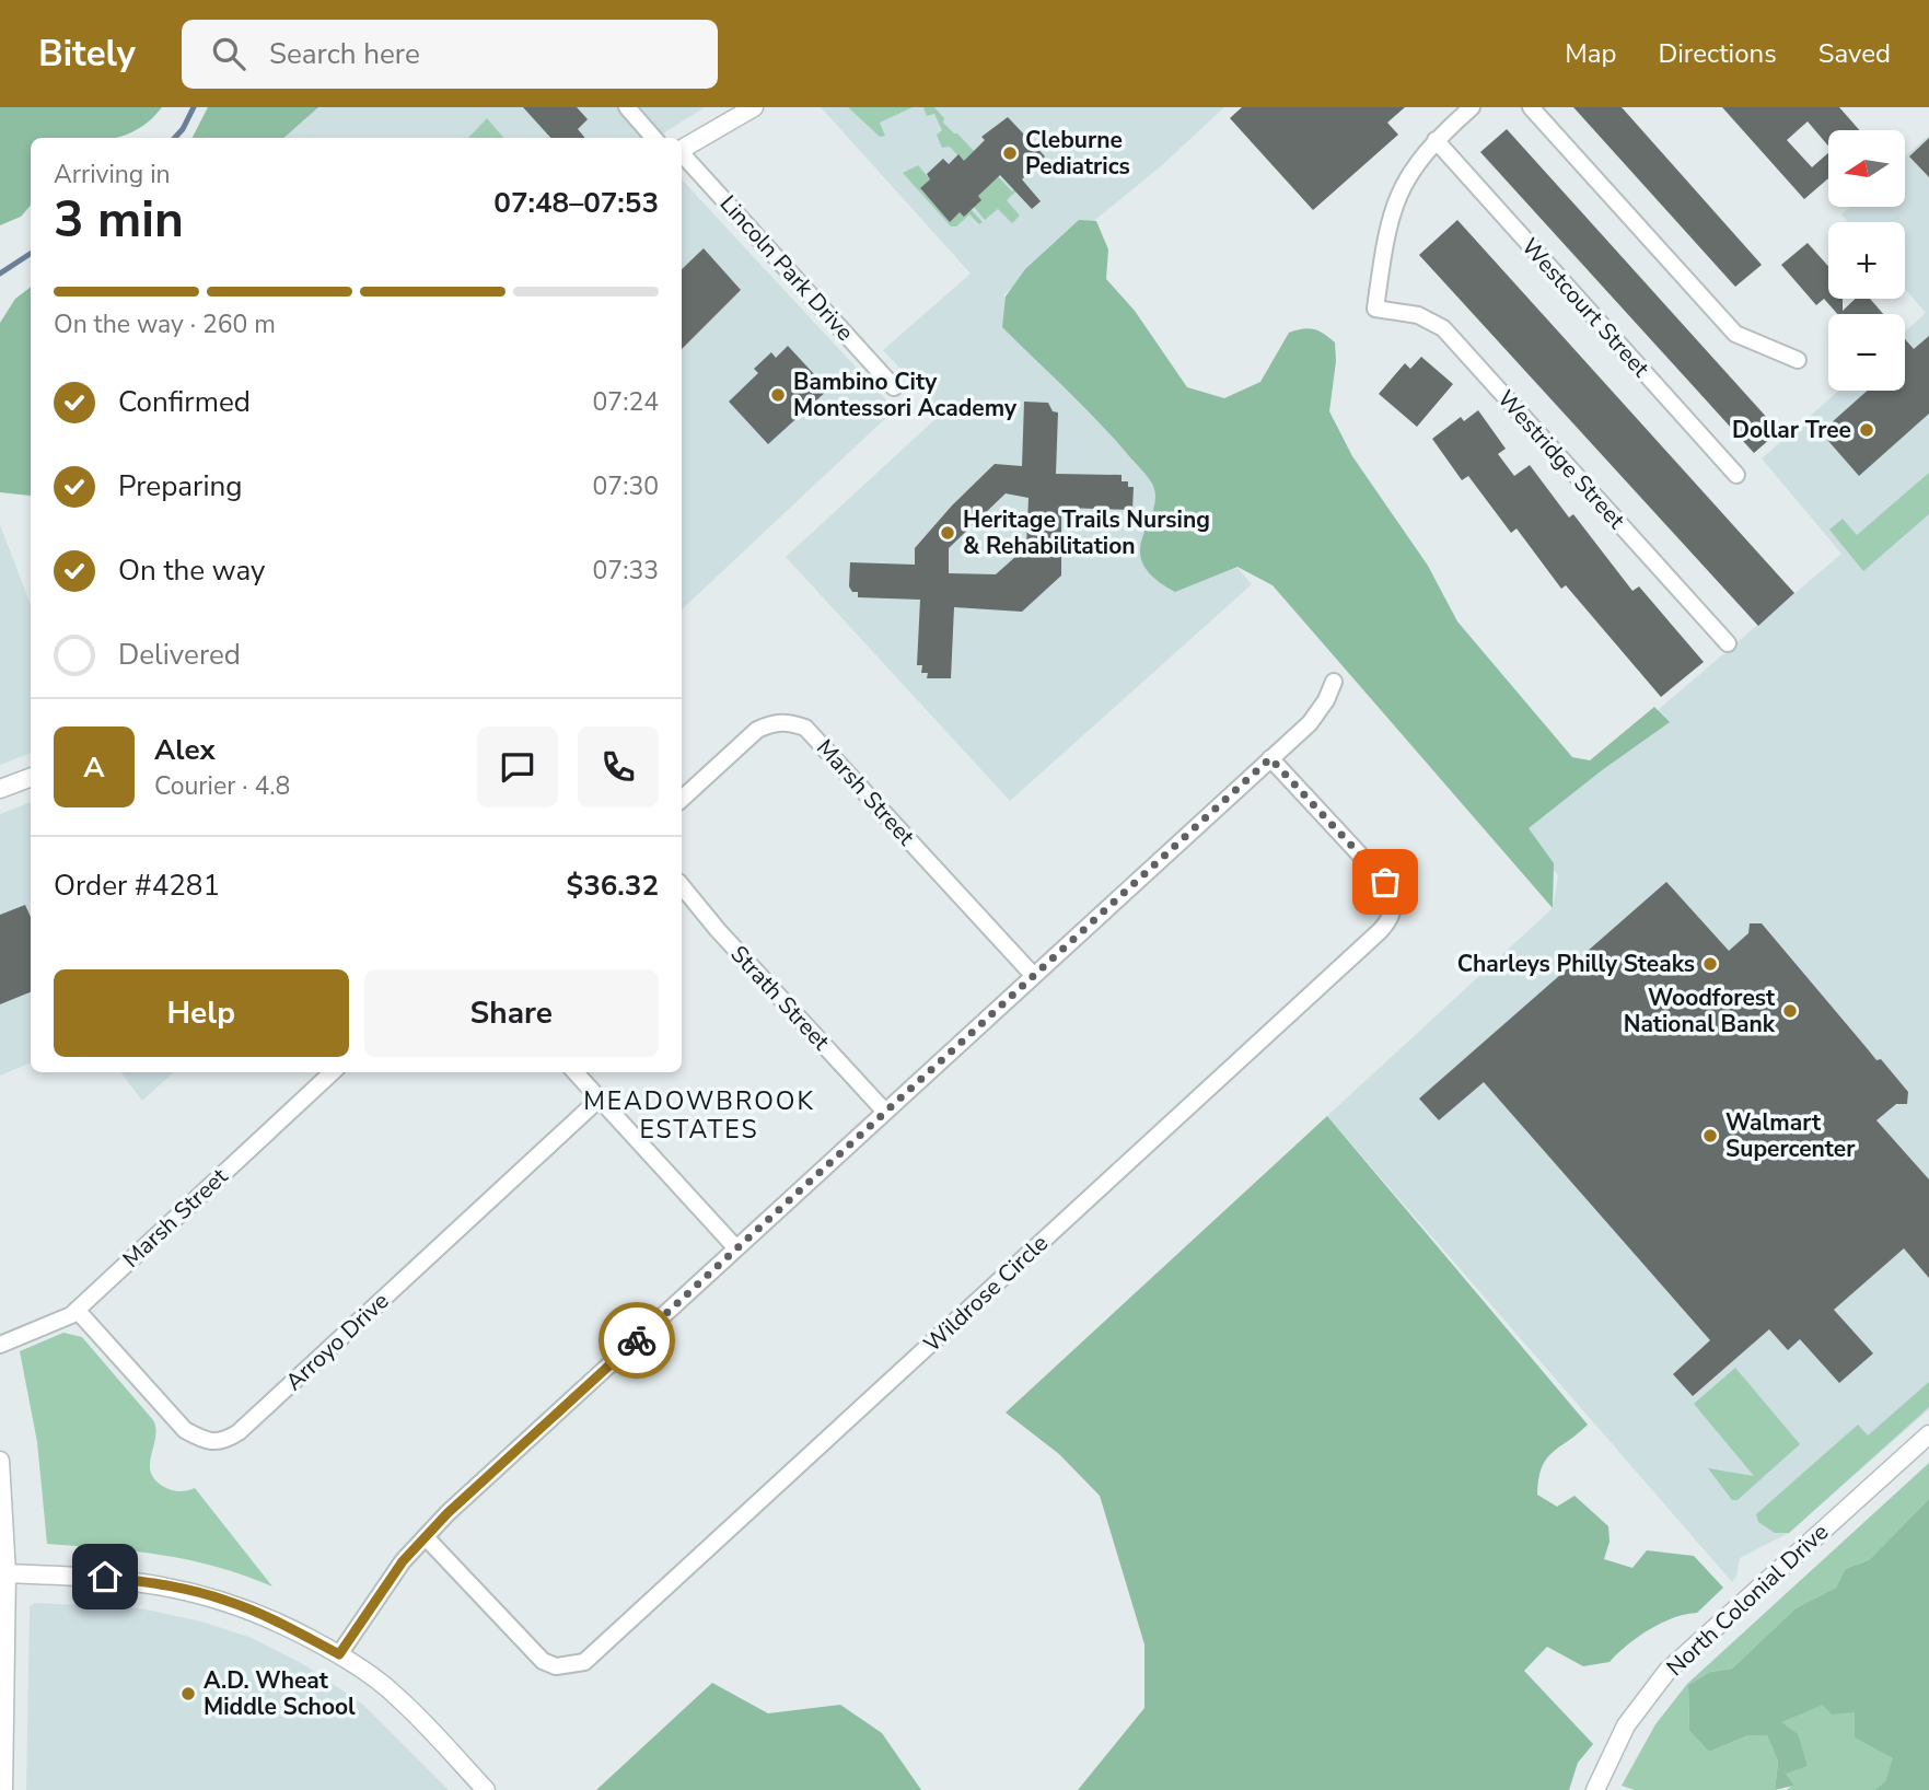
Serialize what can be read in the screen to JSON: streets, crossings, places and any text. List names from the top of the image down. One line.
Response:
{"streets":{"street":["Lincoln Park Drive","Westcourt Street","Westridge Street","Marsh Street","Strath Street","Wildrose Circle","Arroyo Drive","North Colonial Drive"]},"crossings":[["Westcourt Street","Westridge Street"],["Marsh Street","Arroyo Drive"]],"districts":["MEADOWBROOK ESTATES"],"places":["Cleburne Pediatrics","Bambino City Montessori Academy","Dollar Tree","Heritage Trails Nursing & Rehabilitation","Charleys Philly Steaks","Woodforest National Bank","Walmart Supercenter","A.D. Wheat Middle School"],"north":"left","page":{"header":"Bitely","search":"Search here","nav":["Map","Directions","Saved"],"map_buttons":["+","−"],"heading":["3 min","Arriving in","07:48–07:53"],"panel":["Alex","Courier · 4.8","Order #4281","$36.32"],"bar":"On the way · 260 m","list":[["Confirmed","07:24"],["Preparing","07:30"],["On the way","07:33"],"Delivered"],"round":"A","buttons":["Help","Share"]}}
